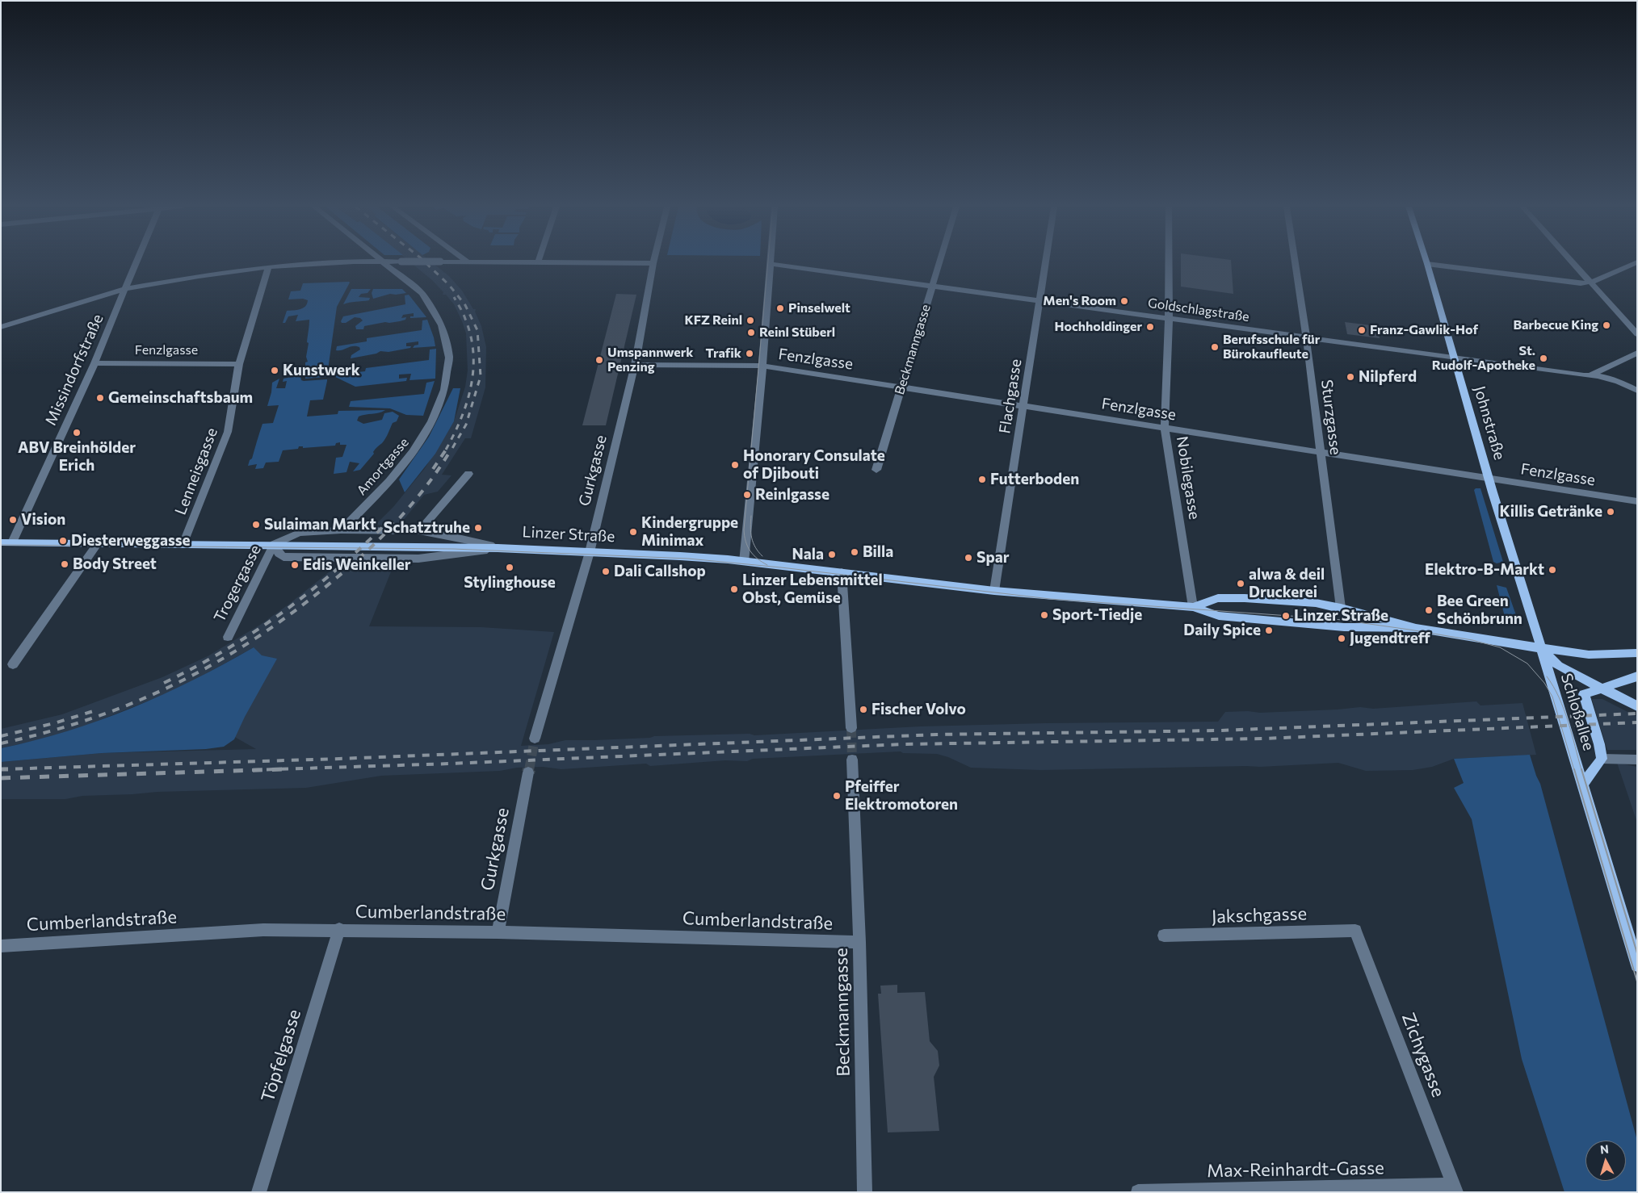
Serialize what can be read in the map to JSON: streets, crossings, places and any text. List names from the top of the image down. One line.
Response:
{"streets":{"main road":["Johnstraße","Linzer Straße","Schloßallee"],"street":["Goldschlagstraße","Beckmanngasse","Fenzlgasse","Missindorfstraße","Flachgasse","Sturzgasse","Amortgasse","Gurkgasse","Lenneisgasse","Nobilegasse","Trogergasse","Cumberlandstraße","Jakschgasse","Zichygasse","Töpfelgasse","Max-Reinhardt-Gasse"]},"crossings":[["Goldschlagstraße","Beckmanngasse"],["Goldschlagstraße","Flachgasse"],["Goldschlagstraße","Sturzgasse"],["Goldschlagstraße","Johnstraße"],["Goldschlagstraße","Nobilegasse"],["Beckmanngasse","Fenzlgasse"],["Beckmanngasse","Cumberlandstraße"],["Fenzlgasse","Missindorfstraße"],["Fenzlgasse","Flachgasse"],["Fenzlgasse","Sturzgasse"],["Fenzlgasse","Johnstraße"],["Fenzlgasse","Gurkgasse"],["Fenzlgasse","Lenneisgasse"],["Fenzlgasse","Nobilegasse"],["Missindorfstraße","Linzer Straße"],["Flachgasse","Linzer Straße"],["Sturzgasse","Linzer Straße"],["Johnstraße","Linzer Straße"],["Johnstraße","Schloßallee"],["Amortgasse","Linzer Straße"],["Gurkgasse","Linzer Straße"],["Gurkgasse","Cumberlandstraße"],["Lenneisgasse","Linzer Straße"],["Nobilegasse","Linzer Straße"],["Linzer Straße","Trogergasse"],["Linzer Straße","Schloßallee"],["Cumberlandstraße","Töpfelgasse"],["Jakschgasse","Zichygasse"],["Zichygasse","Max-Reinhardt-Gasse"]],"places":["Men's Room","Pinselwelt","KFZ Reinl","Barbecue King","Hochholdinger","Franz-Gawlik-Hof","Reinl Stüberl","Berufsschule für Bürokaufleute","Trafik","St. Rudolf-Apotheke","Umspannwerk Penzing","Kunstwerk","Nilpferd","Gemeinschaftsbaum","ABV Breinhölder Erich","Honorary Consulate of Djibouti","Futterboden","Reinlgasse","Killis Getränke","Vision","Sulaiman Markt","Schatztruhe","Kindergruppe Minimax","Diesterweggasse","Billa","Nala","Spar","Body Street","Edis Weinkeller","Stylinghouse","Elektro-B-Markt","Dali Callshop","alwa & deil Druckerei","Linzer Lebensmittel Obst, Gemüse","Bee Green Schönbrunn","Sport-Tiedje","Linzer Straße","Daily Spice","Jugendtreff","Fischer Volvo","Pfeiffer Elektromotoren"],"north":"top"}
